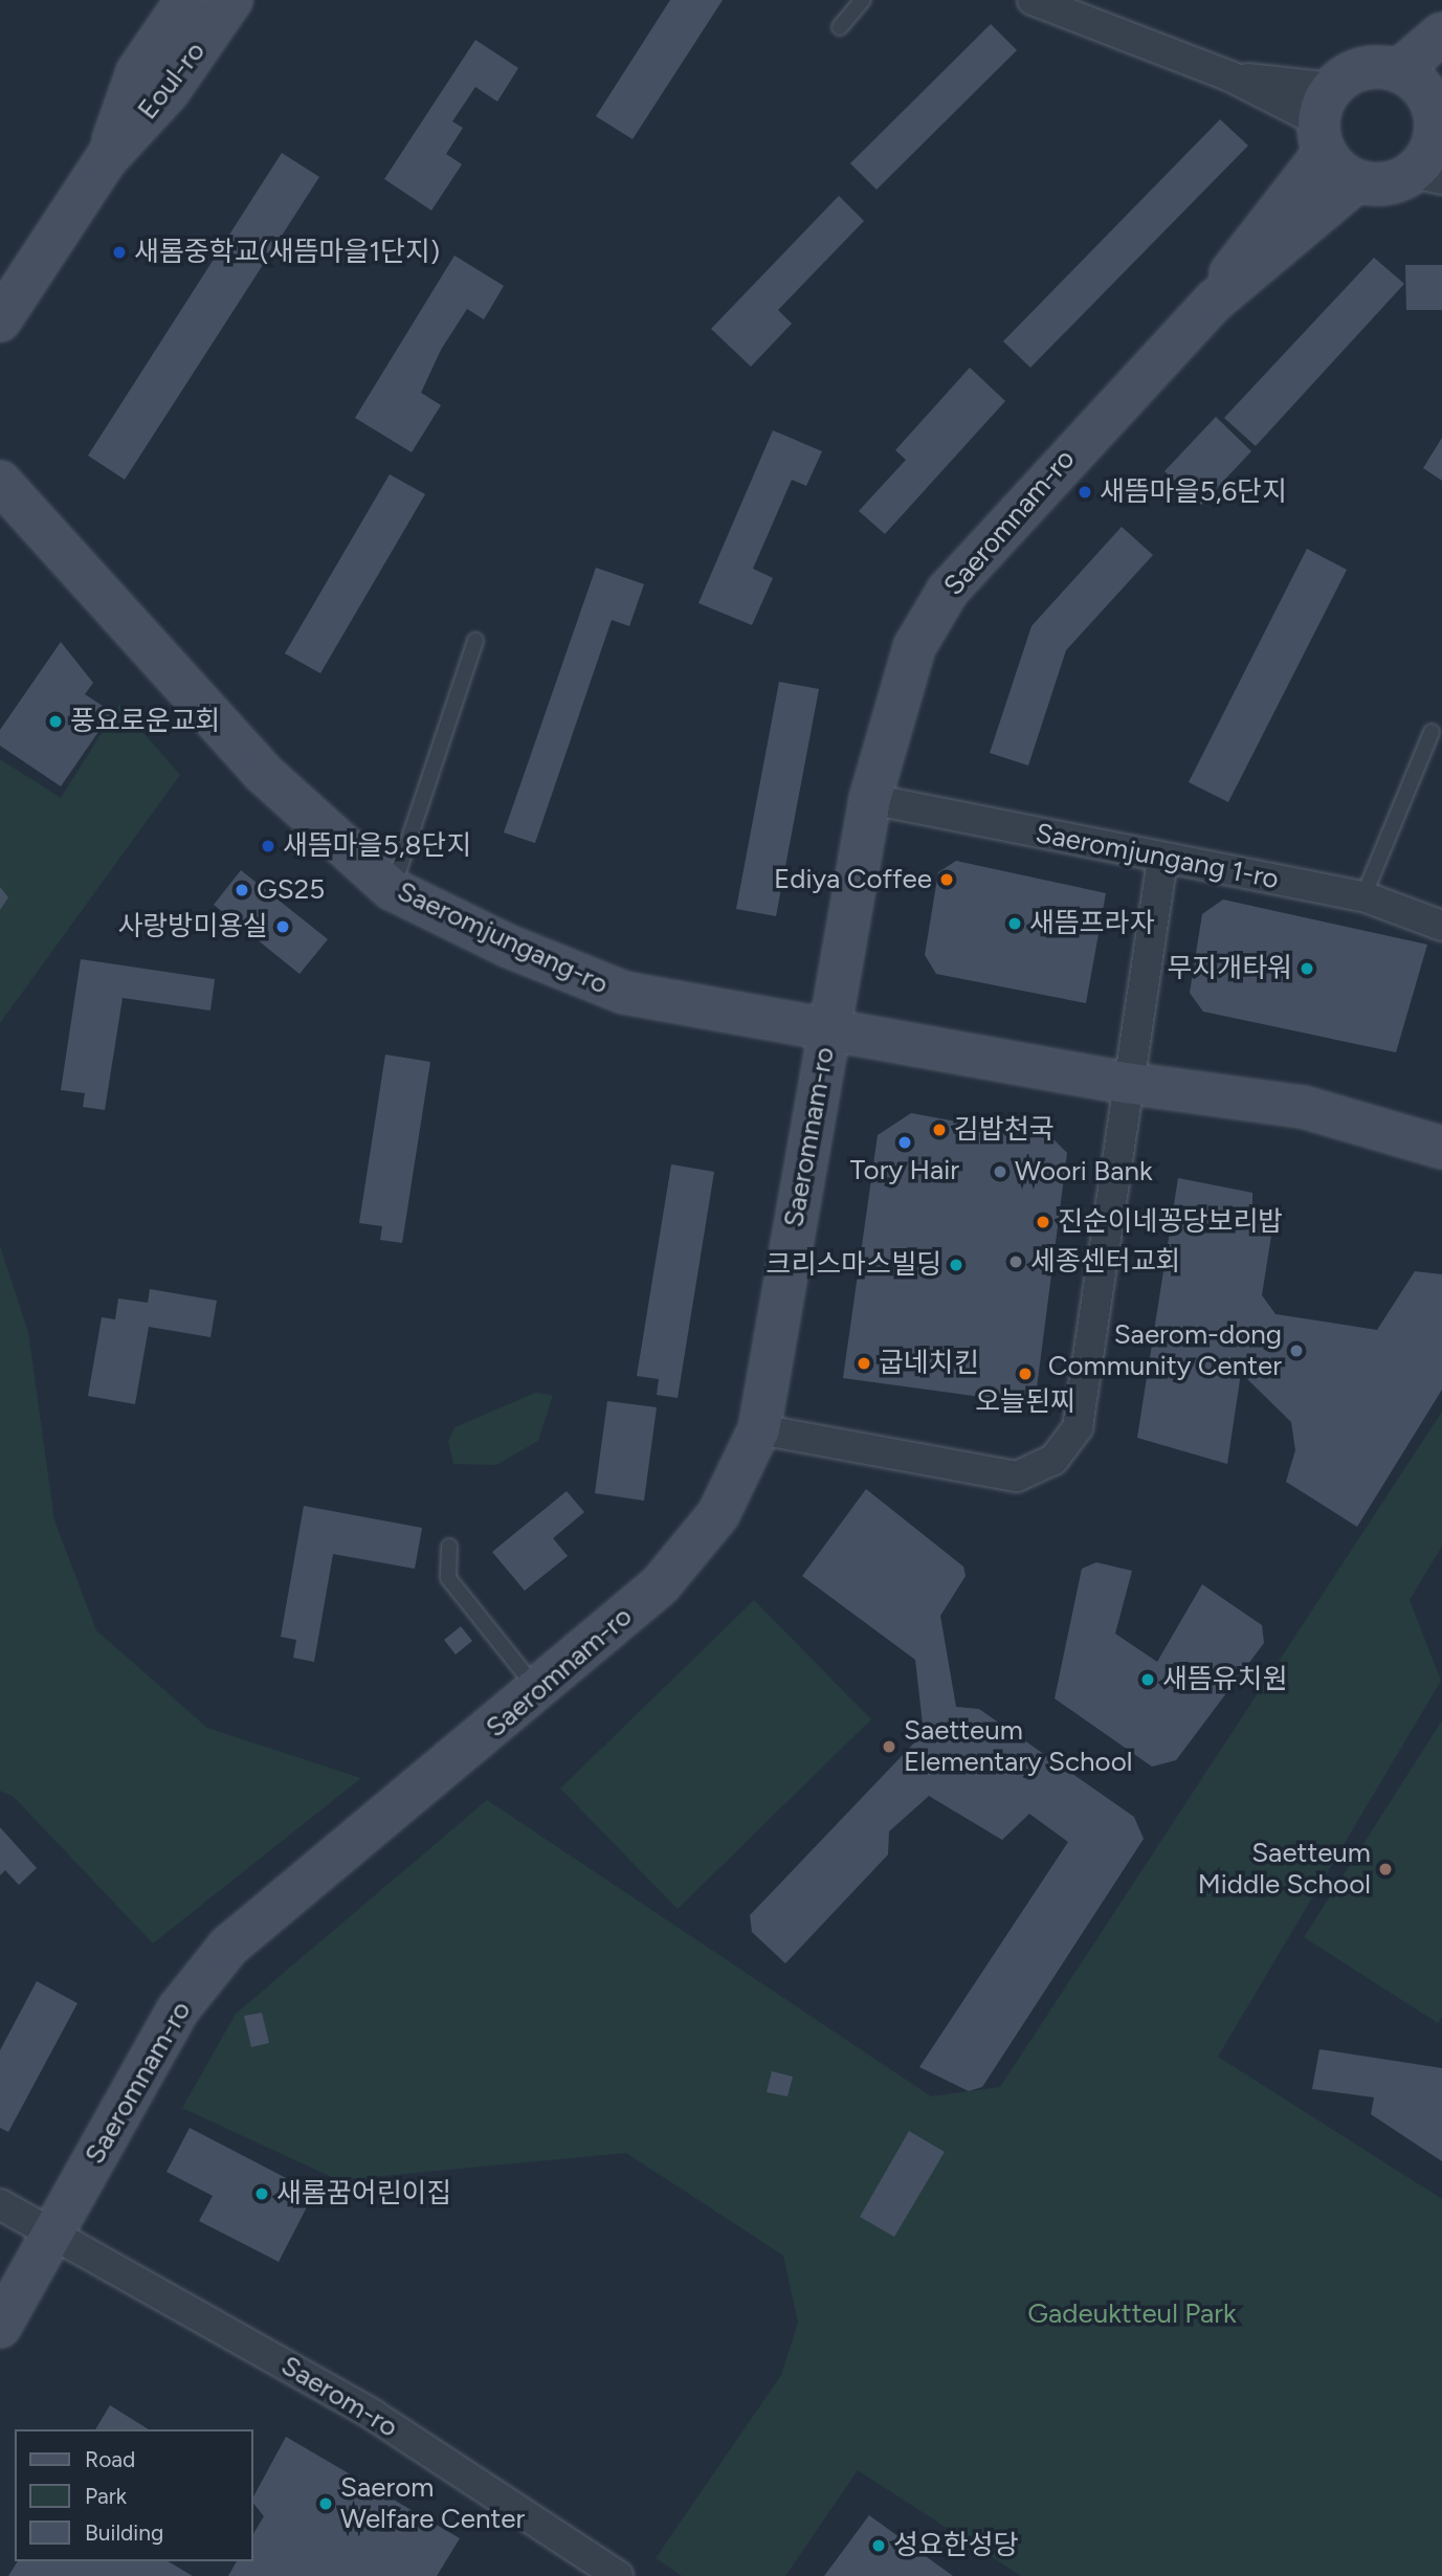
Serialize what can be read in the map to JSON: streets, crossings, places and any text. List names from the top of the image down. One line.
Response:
{"streets":{"street":["Eoul-ro","Saeromnam-ro","Saeromjungang 1-ro","Saeromjungang-ro","Saerom-ro"]},"crossings":[["Saeromnam-ro","Saeromjungang 1-ro"],["Saeromnam-ro","Saeromjungang-ro"],["Saeromnam-ro","Saerom-ro"]],"parks":["Gadeuktteul Park"],"places":["새롬중학교(새뜸마을1단지)","새뜸마을5,6단지","풍요로운교회","새뜸마을5,8단지","Ediya Coffee","GS25","새뜸프라자","사랑방미용실","무지개타워","김밥천국","Tory Hair","Woori Bank","진순이네꽁당보리밥","세종센터교회","크리스마스빌딩","Saerom-dong Community Center","굽네치킨","오늘된찌","새뜸유치원","Saetteum Elementary School","Saetteum Middle School","새롬꿈어린이집","Saerom Welfare Center","성요한성당"],"legend":["Road","Park","Building"]}
